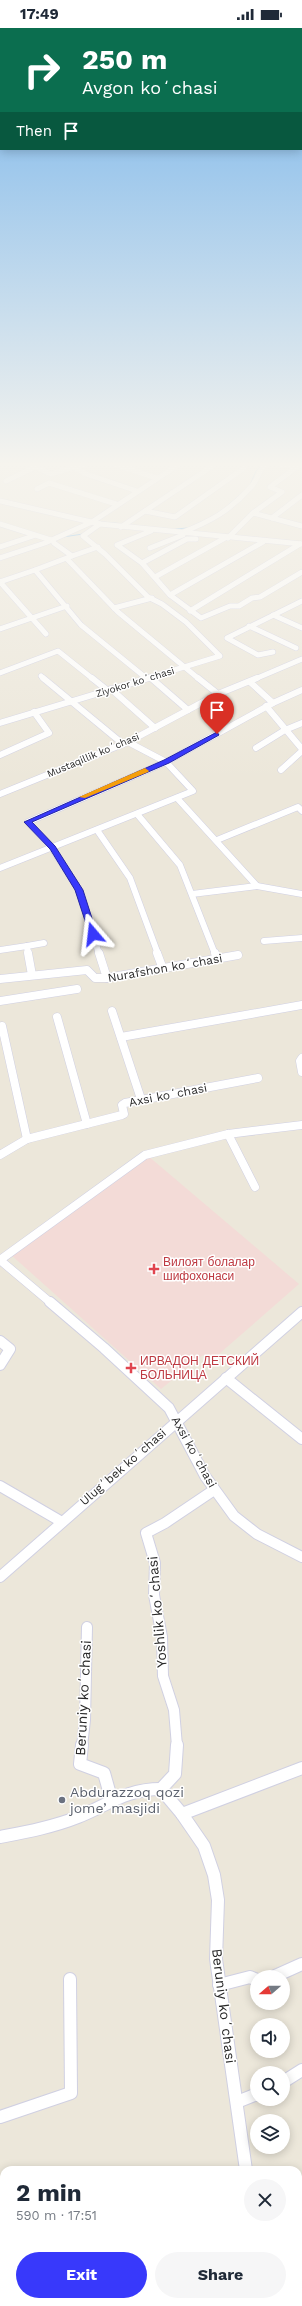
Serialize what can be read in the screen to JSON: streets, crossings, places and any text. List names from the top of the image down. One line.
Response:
{"streets":{"street":["Ziyokor koʻchasi","Mustaqillik koʻchasi","Nurafshon koʻchasi","Axsi koʻchasi","Ulugʻbek koʻchasi","Yoshlik koʻchasi","Beruniy koʻchasi"]},"crossings":[["Axsi koʻchasi","Ulugʻbek koʻchasi"],["Axsi koʻchasi","Yoshlik koʻchasi"],["Yoshlik koʻchasi","Beruniy koʻchasi"]],"places":{"health":["Вилоят болалар шифохонаси","ИРВАДОН ДЕТСКИЙ БОЛЬНИЦА"],"other":["Abdurazzoq qozi jome’ masjidi"]},"north":"left","page":{"status":"17:49","turn":["250 m","Avgon koʻchasi"],"then":"Then","heading":["2 min","590 m · 17:51"],"buttons":["Exit","Share"]}}
